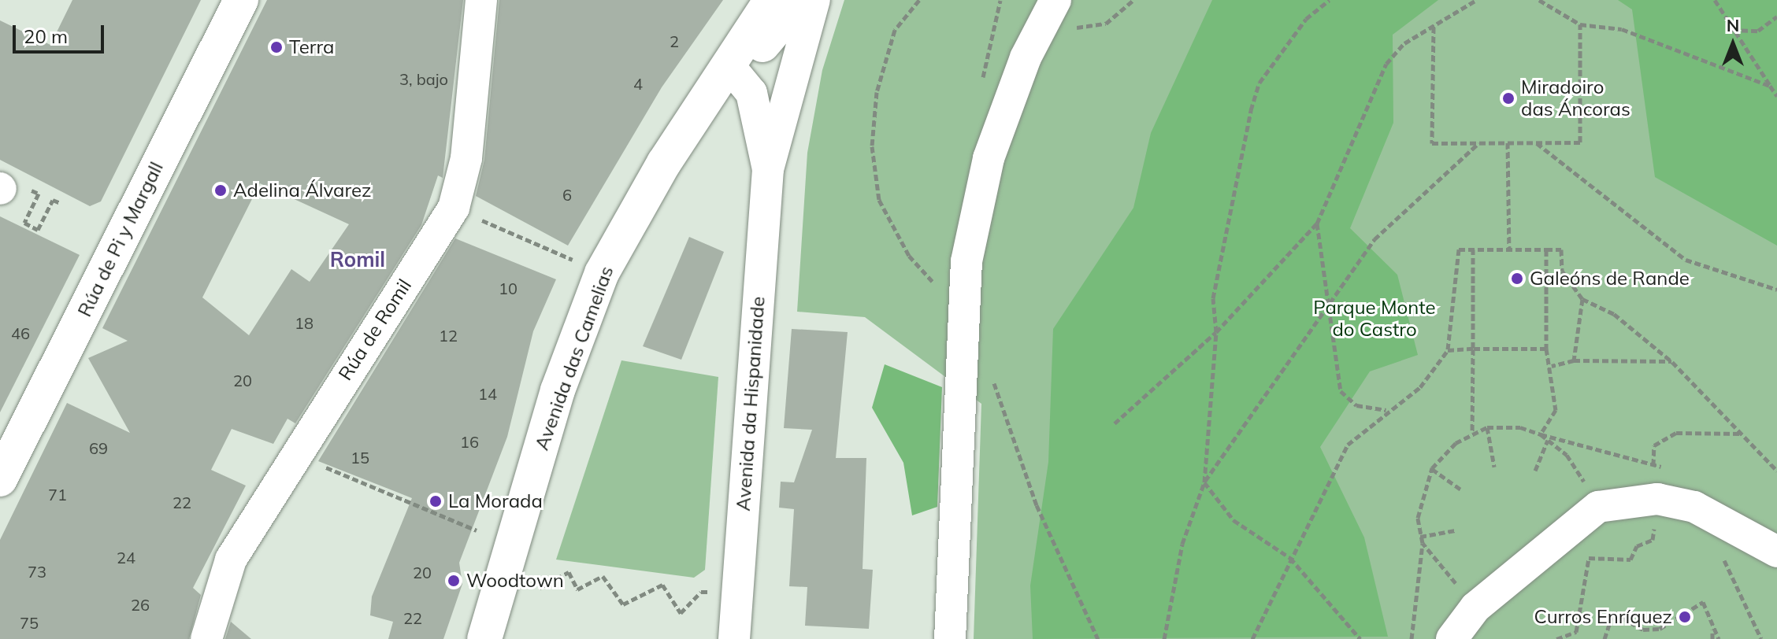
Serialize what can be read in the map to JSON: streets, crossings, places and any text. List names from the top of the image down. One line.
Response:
{"streets":{"main road":["Rúa de Pi y Margall","Avenida das Camelias"],"street":["Rúa de Romil","Avenida da Hispanidade"]},"crossings":[["Avenida das Camelias","Avenida da Hispanidade"]],"districts":["Romil"],"parks":["Parque Monte do Castro"],"places":["Terra","Miradoiro das Áncoras","Adelina Álvarez","Galeóns de Rande","La Morada","Woodtown","Curros Enríquez"],"house_numbers":["2","3, bajo","4","6","10","18","46","12","20","14","16","69","15","71","22","24","73","20","26","22","75"],"scale_bar":"20 m","north":"top"}
